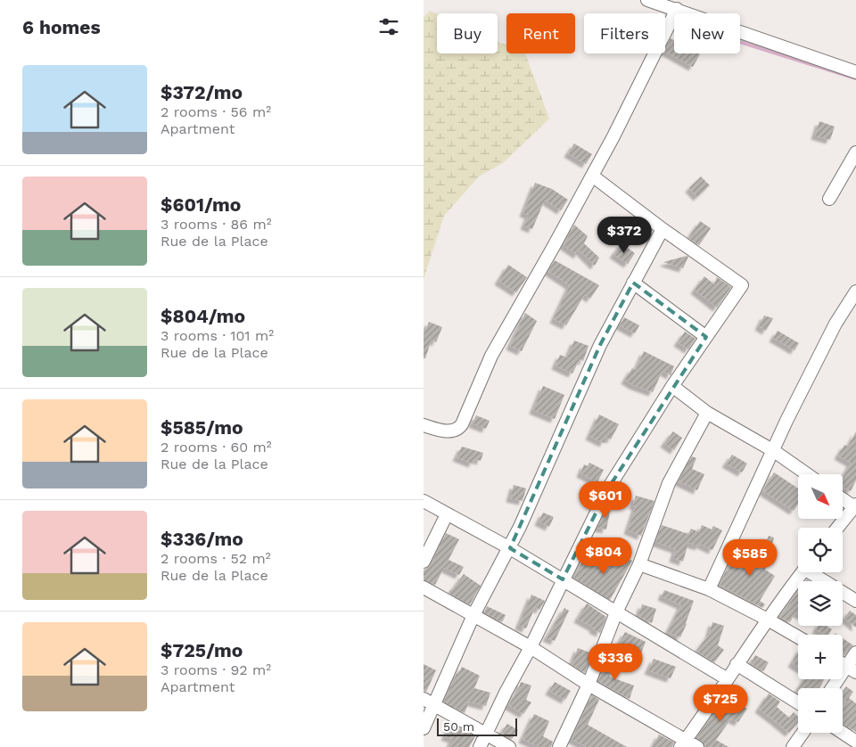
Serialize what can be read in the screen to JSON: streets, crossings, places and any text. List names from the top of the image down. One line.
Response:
{"scale_bar":"50 m","north":"bottom right","page":{"heading":"6 homes","chip":["Buy","Rent","Filters","New"],"list":[{"name":"$372/mo","note":"2 rooms · 56 m² · Apartment"},{"name":"$601/mo","note":"3 rooms · 86 m² · Rue de la Place"},{"name":"$804/mo","note":"3 rooms · 101 m² · Rue de la Place"},{"name":"$585/mo","note":"2 rooms · 60 m² · Rue de la Place"},{"name":"$336/mo","note":"2 rooms · 52 m² · Rue de la Place"},{"name":"$725/mo","note":"3 rooms · 92 m² · Apartment"}],"price":["$372","$601","$804","$585","$336","$725"],"map_buttons":["+","−"],"scale":"50 m"}}
